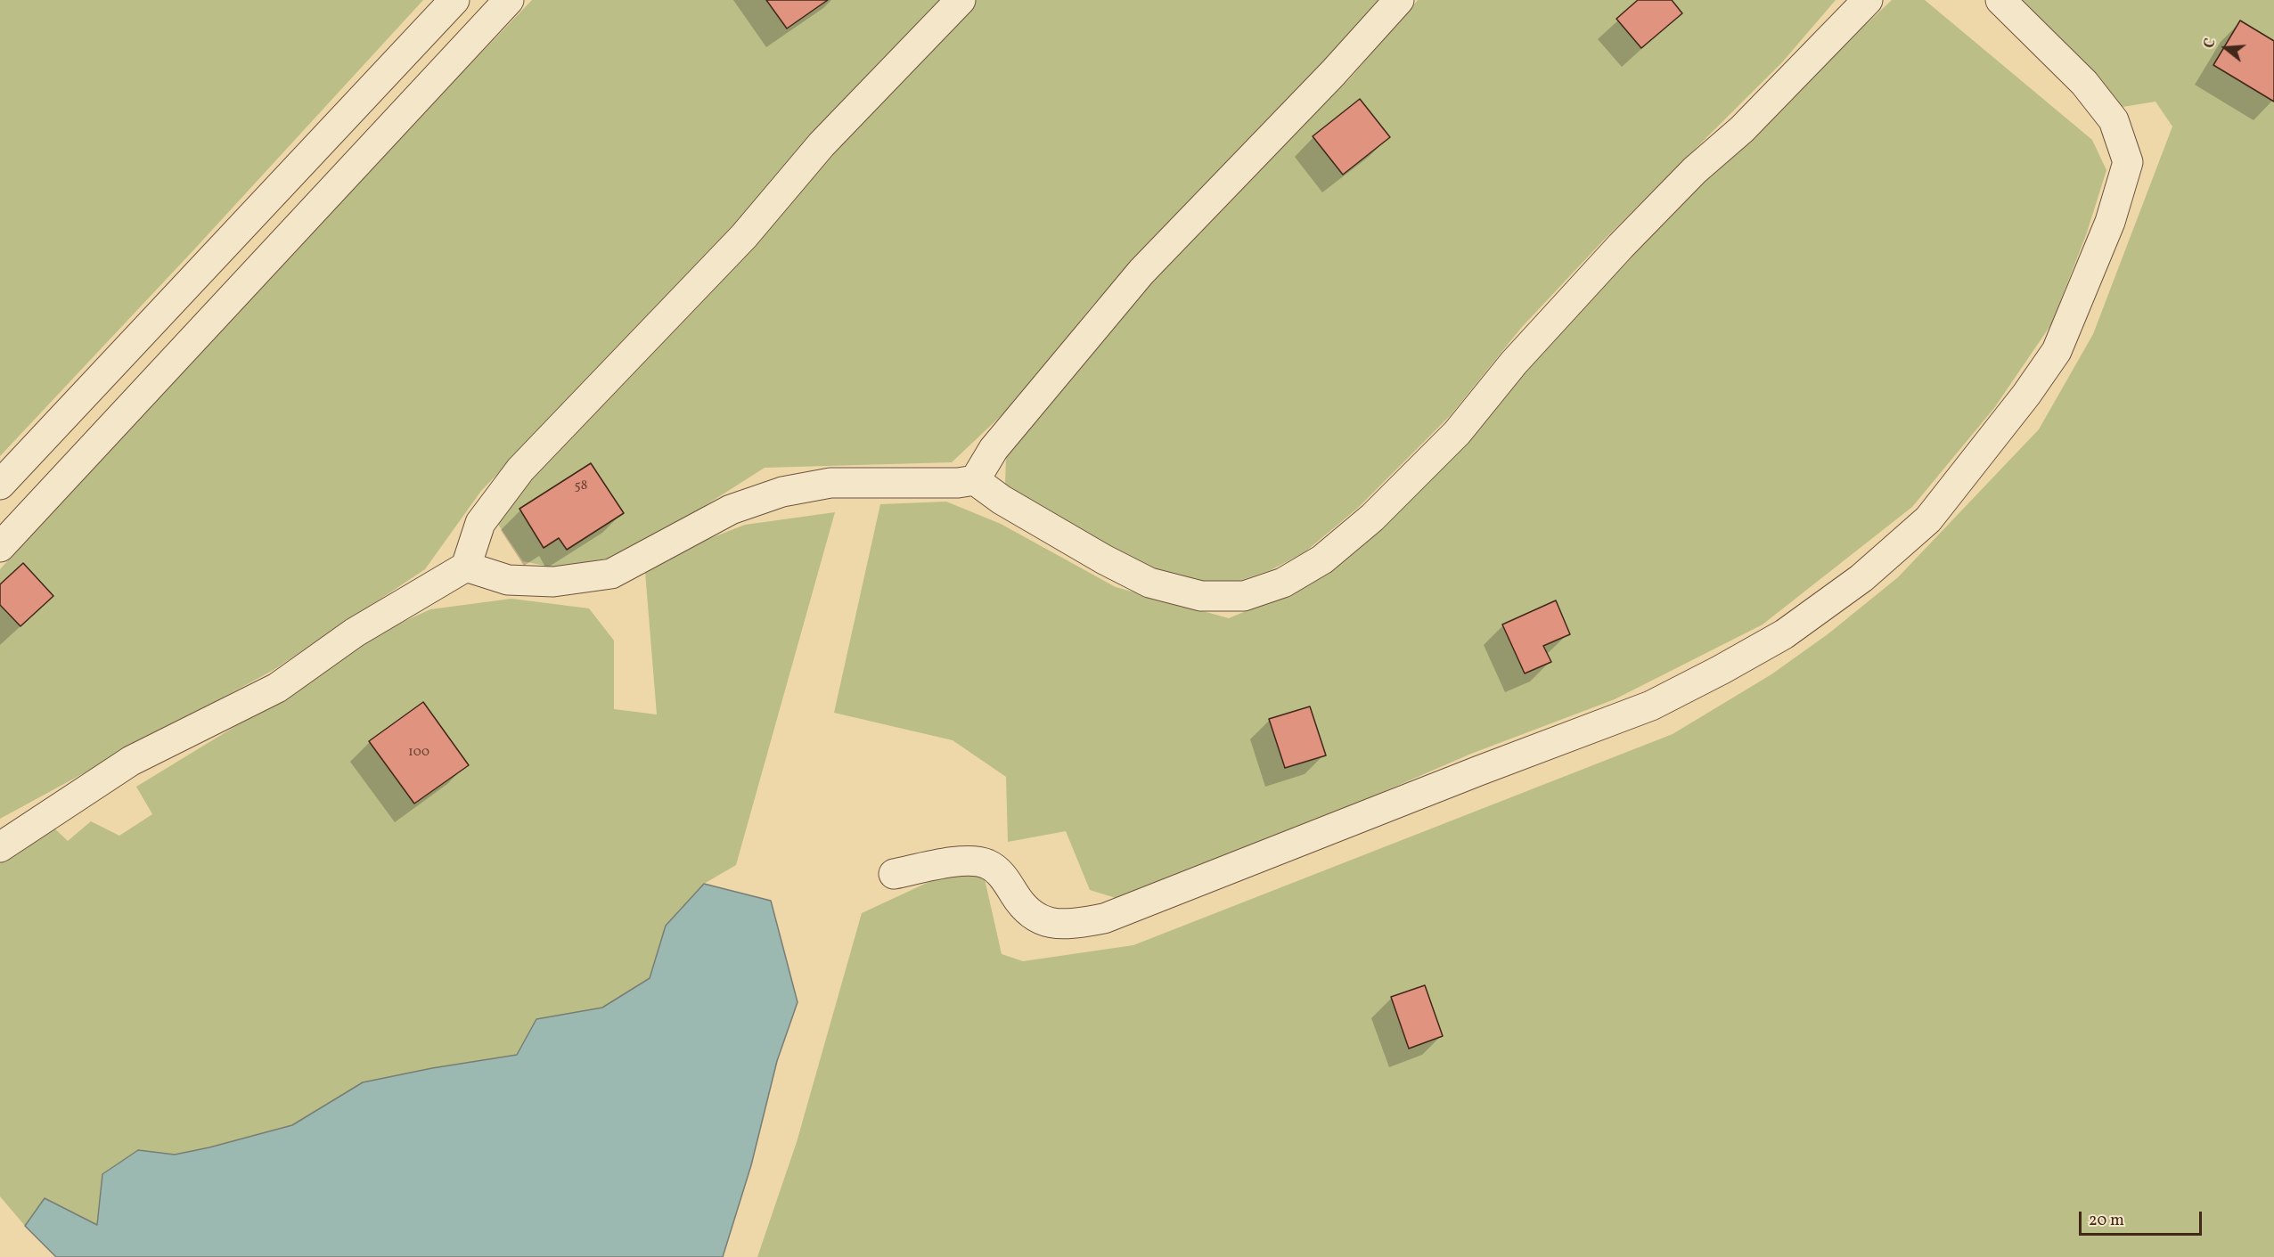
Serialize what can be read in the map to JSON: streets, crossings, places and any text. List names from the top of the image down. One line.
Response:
{"house_numbers":["58","100"],"scale_bar":"20 m","north":"left"}
